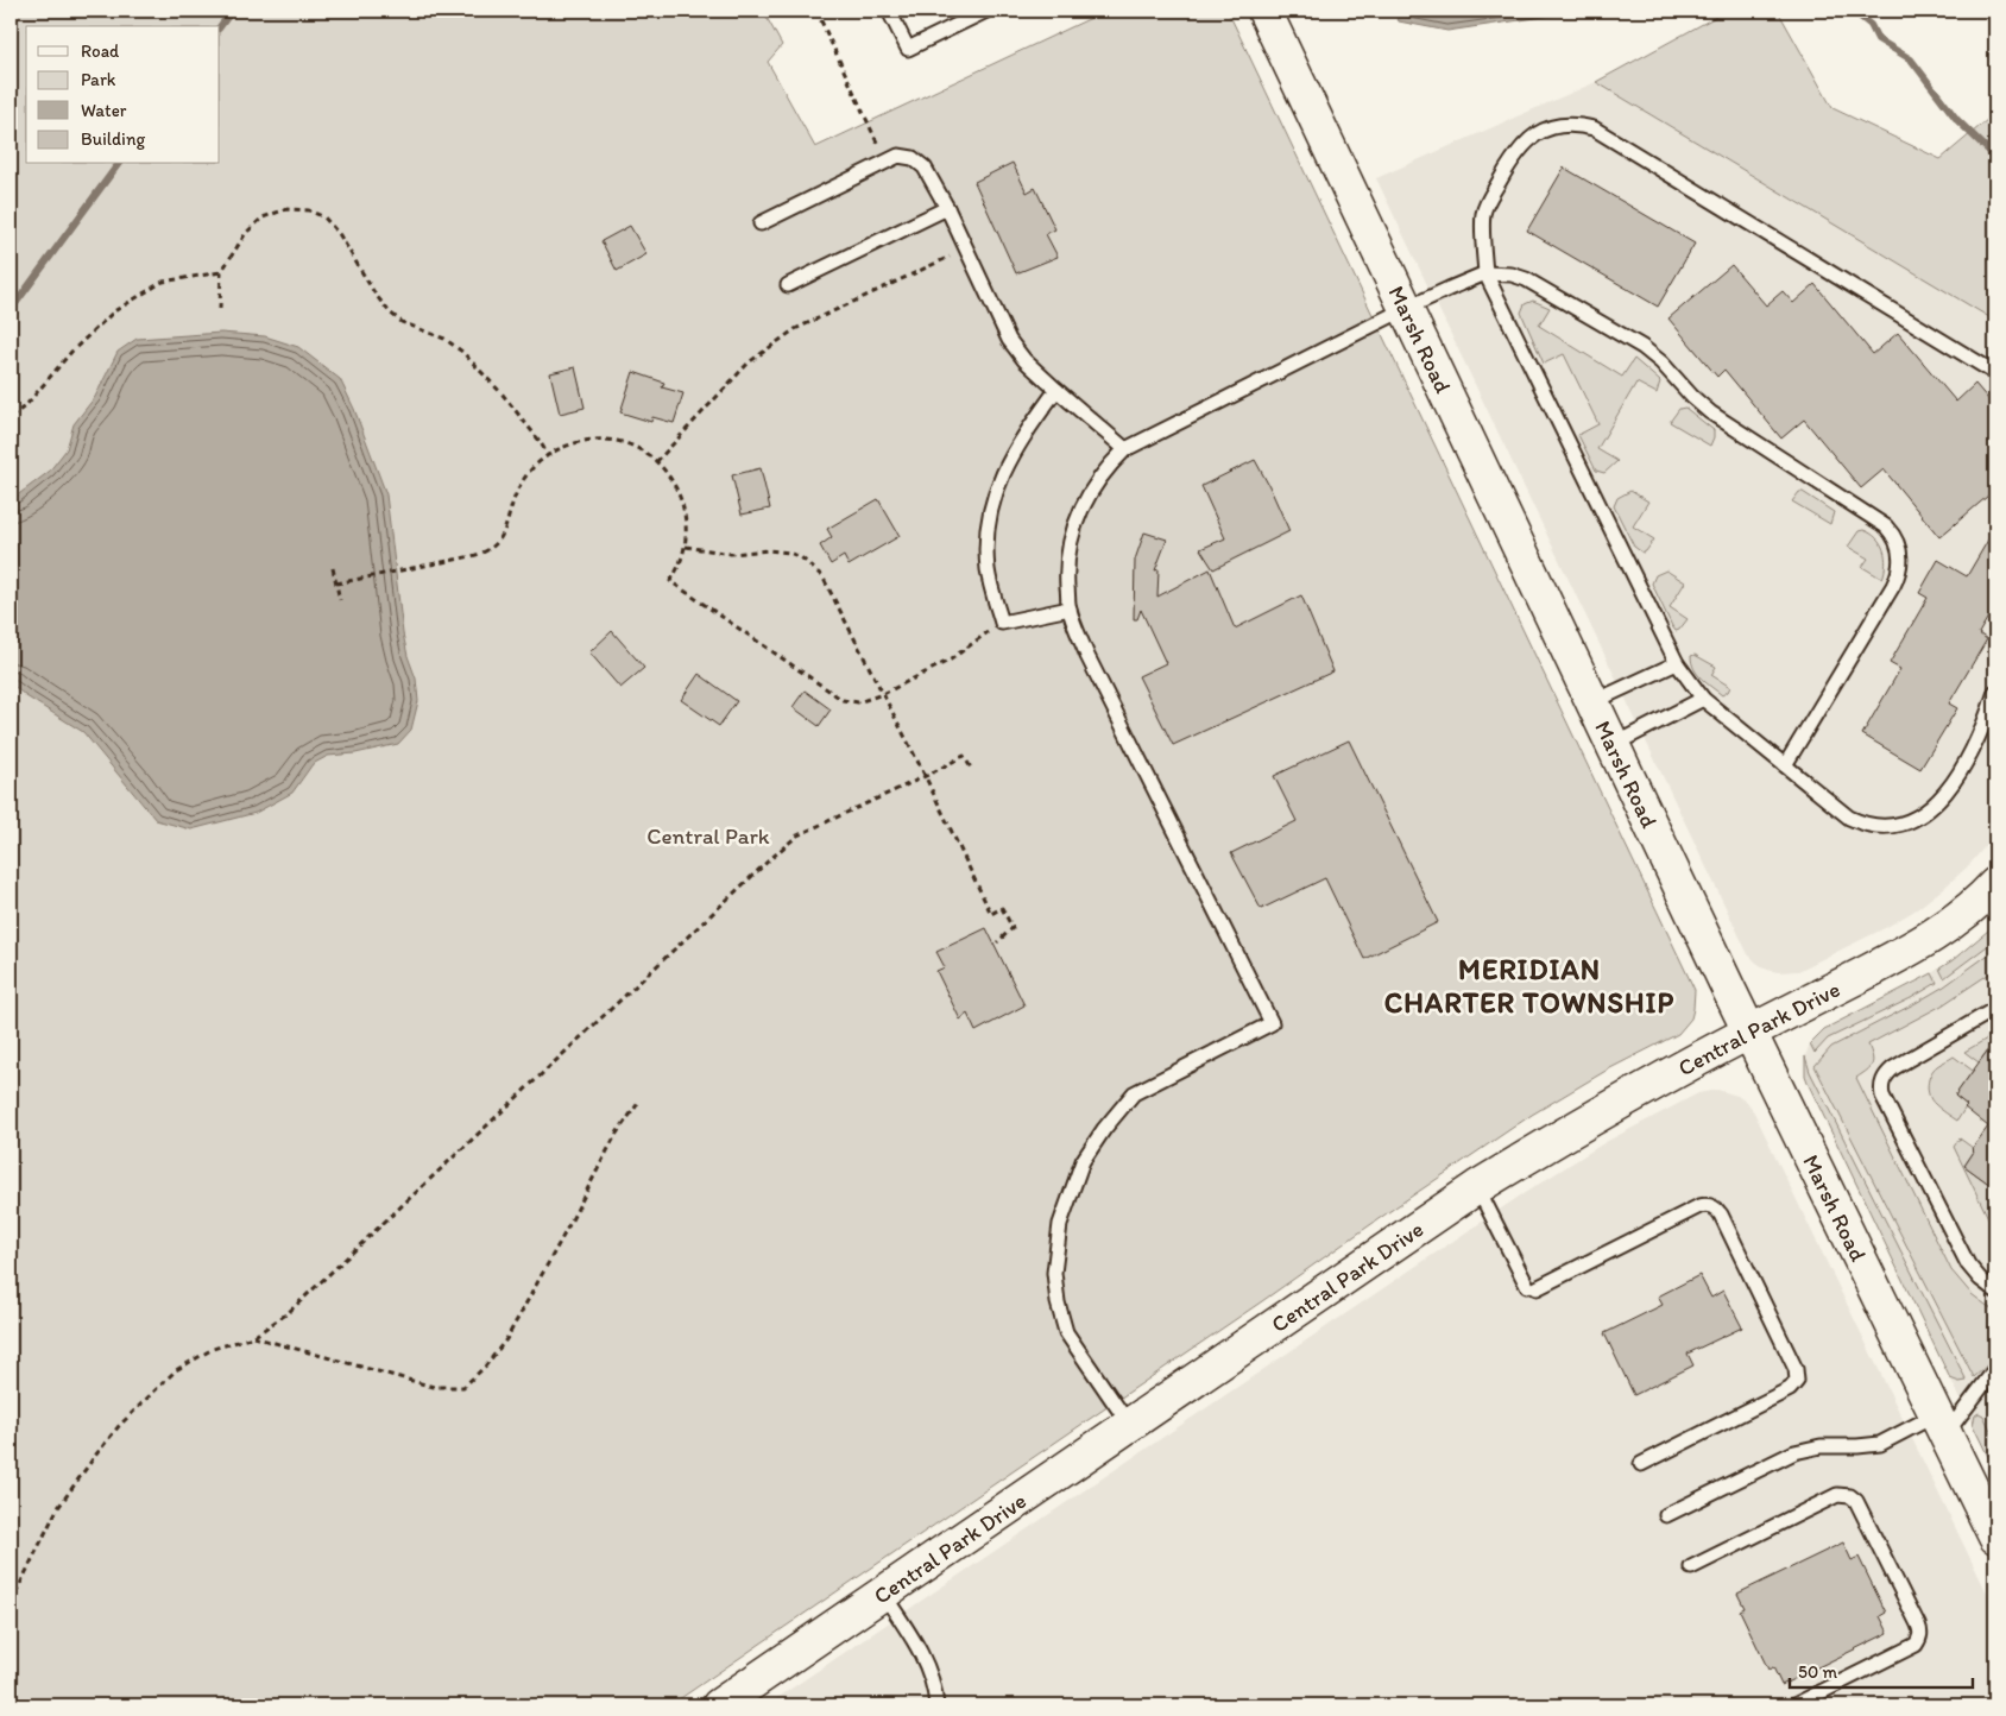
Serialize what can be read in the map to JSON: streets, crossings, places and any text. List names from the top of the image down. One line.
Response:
{"streets":{"main road":["Marsh Road","Central Park Drive"]},"crossings":[["Marsh Road","Central Park Drive"]],"districts":["MERIDIAN CHARTER TOWNSHIP"],"parks":["Central Park"],"legend":["Road","Park","Water","Building"],"scale_bar":"50 m"}
